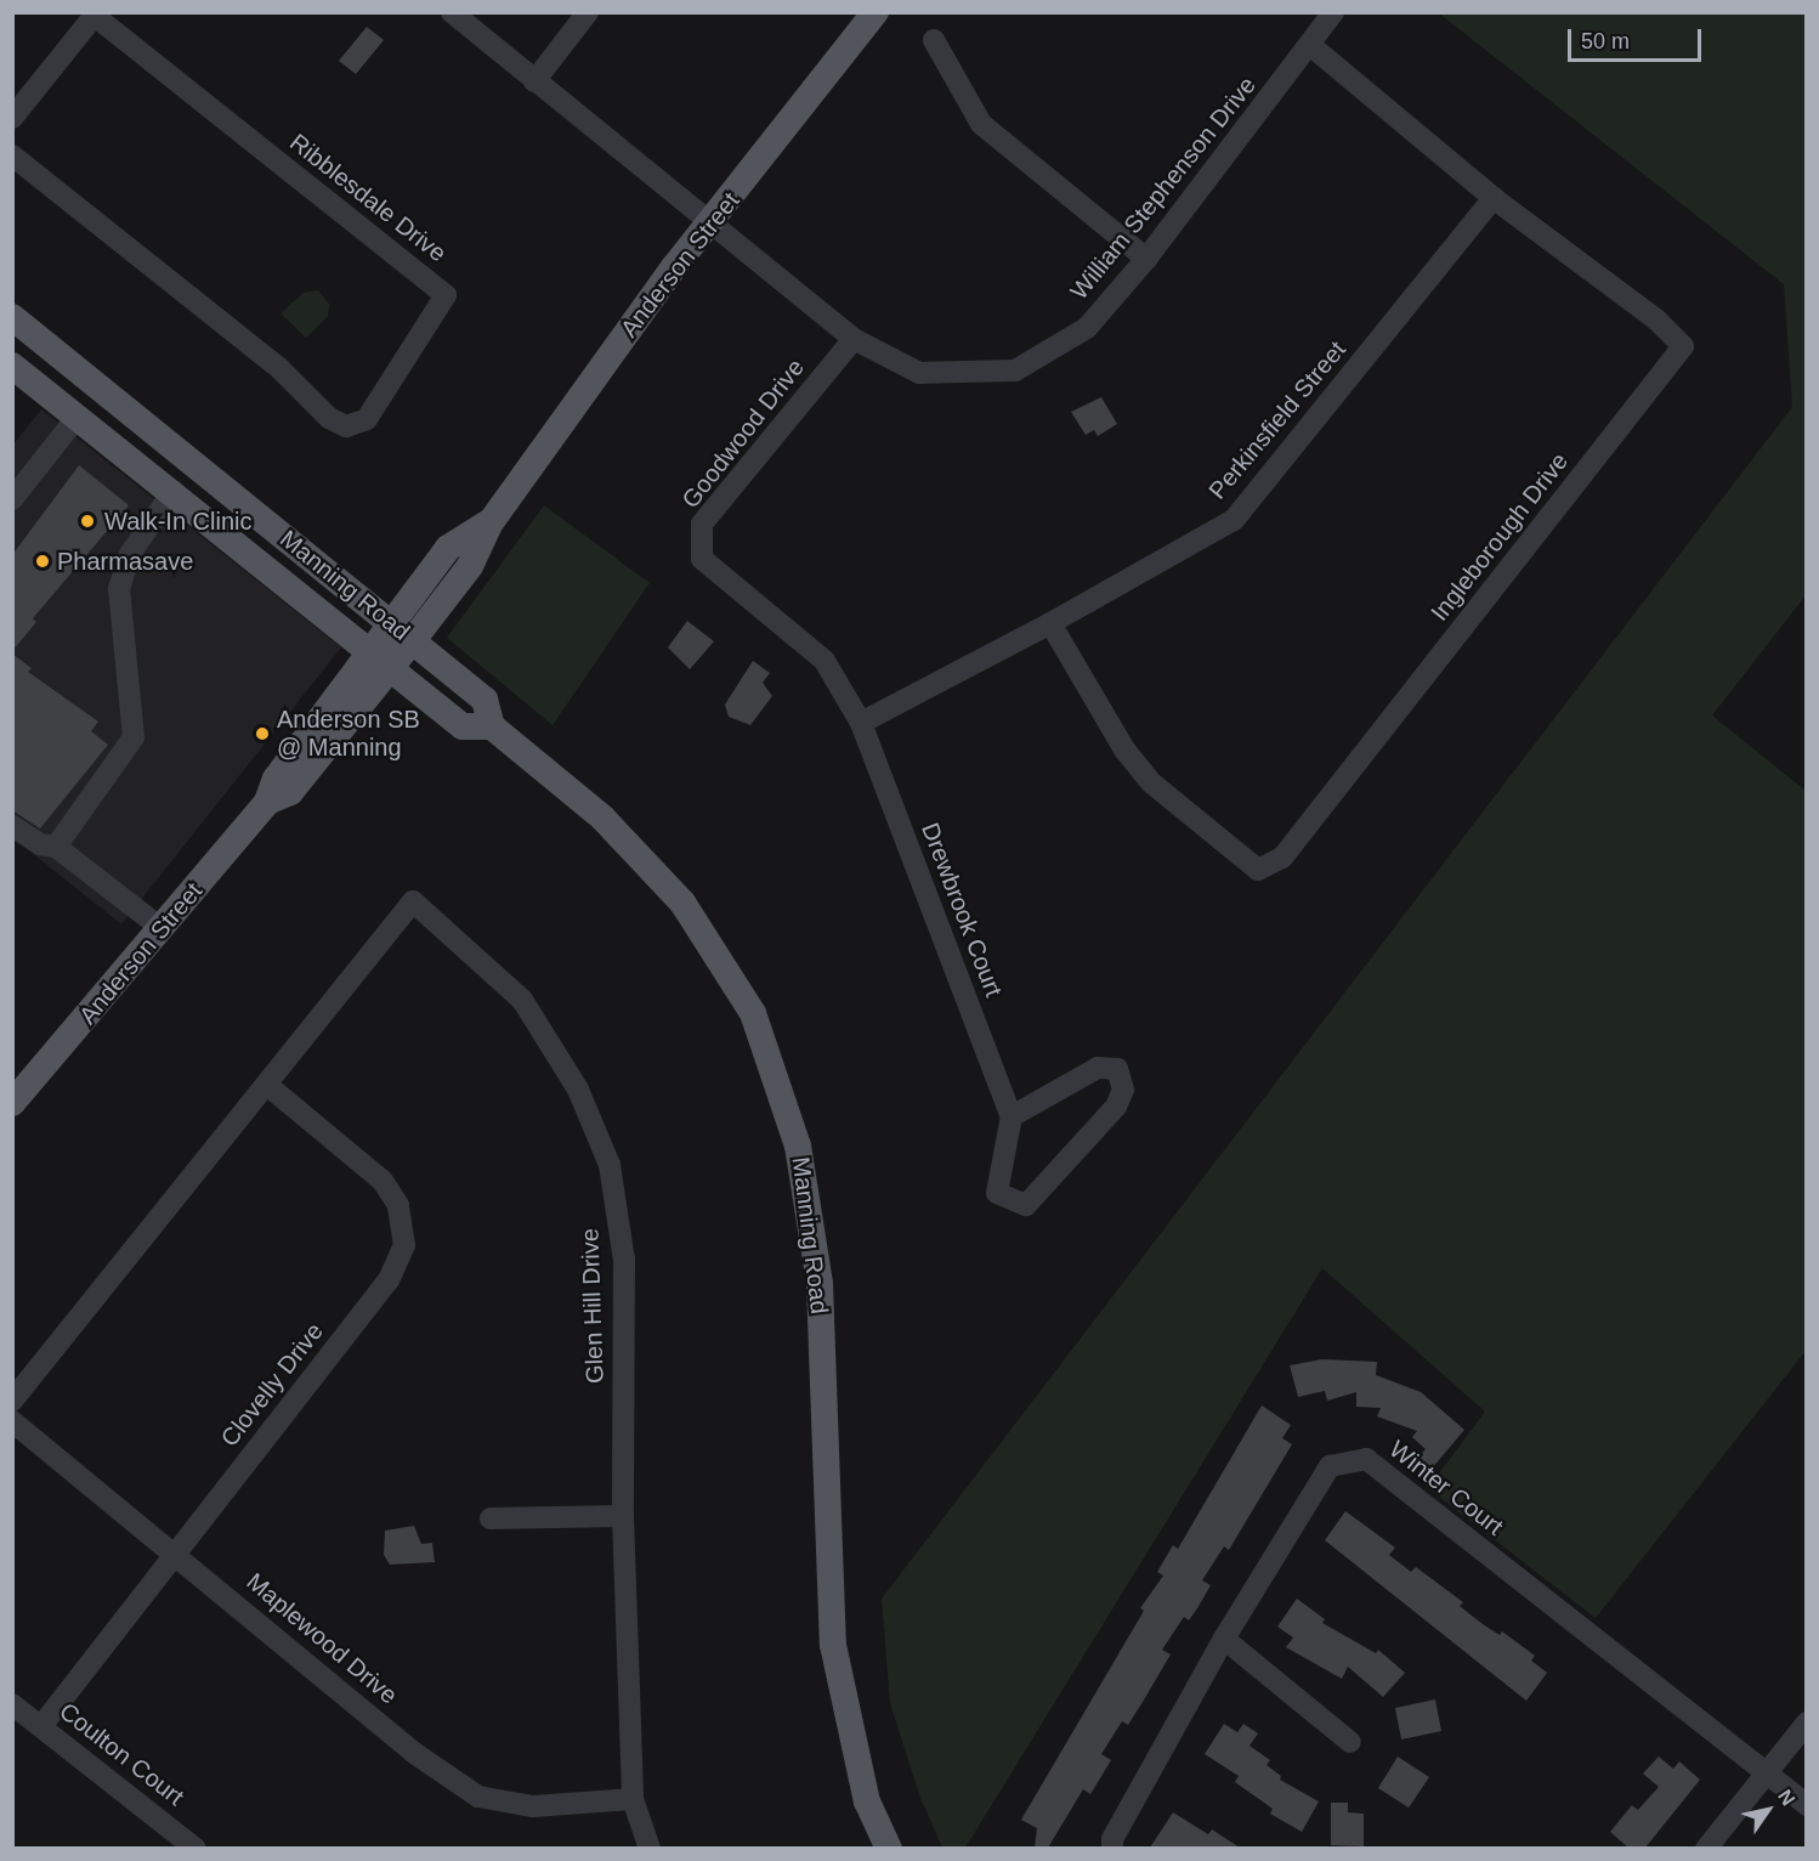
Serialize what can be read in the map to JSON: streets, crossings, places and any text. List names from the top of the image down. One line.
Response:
{"streets":{"main road":["Anderson Street","Manning Road"],"street":["William Stephenson Drive","Ribblesdale Drive","Perkinsfield Street","Goodwood Drive","Ingleborough Drive","Drewbrook Court","Glen Hill Drive","Clovelly Drive","Winter Court","Maplewood Drive","Coulton Court"]},"crossings":[["William Stephenson Drive","Anderson Street"],["William Stephenson Drive","Goodwood Drive"],["William Stephenson Drive","Ingleborough Drive"],["Anderson Street","Manning Road"],["Perkinsfield Street","Goodwood Drive"],["Perkinsfield Street","Ingleborough Drive"],["Perkinsfield Street","Drewbrook Court"],["Goodwood Drive","Drewbrook Court"],["Glen Hill Drive","Clovelly Drive"],["Glen Hill Drive","Maplewood Drive"],["Clovelly Drive","Maplewood Drive"],["Clovelly Drive","Coulton Court"]],"places":["Walk-In Clinic","Pharmasave","Anderson SB @ Manning"],"scale_bar":"50 m","north":"top right"}
